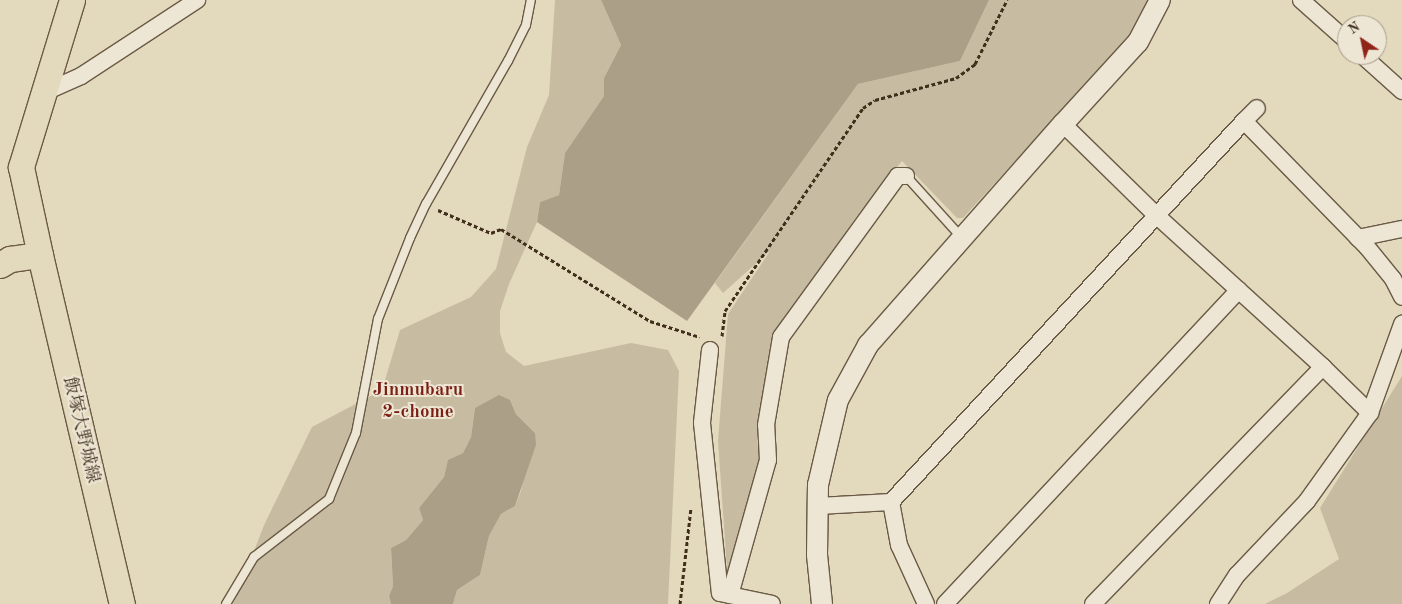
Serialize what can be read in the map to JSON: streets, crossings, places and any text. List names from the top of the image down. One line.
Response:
{"streets":{"main road":["飯塚大野城線"]},"districts":["Jinmubaru 2-chome"],"north":"top left"}
